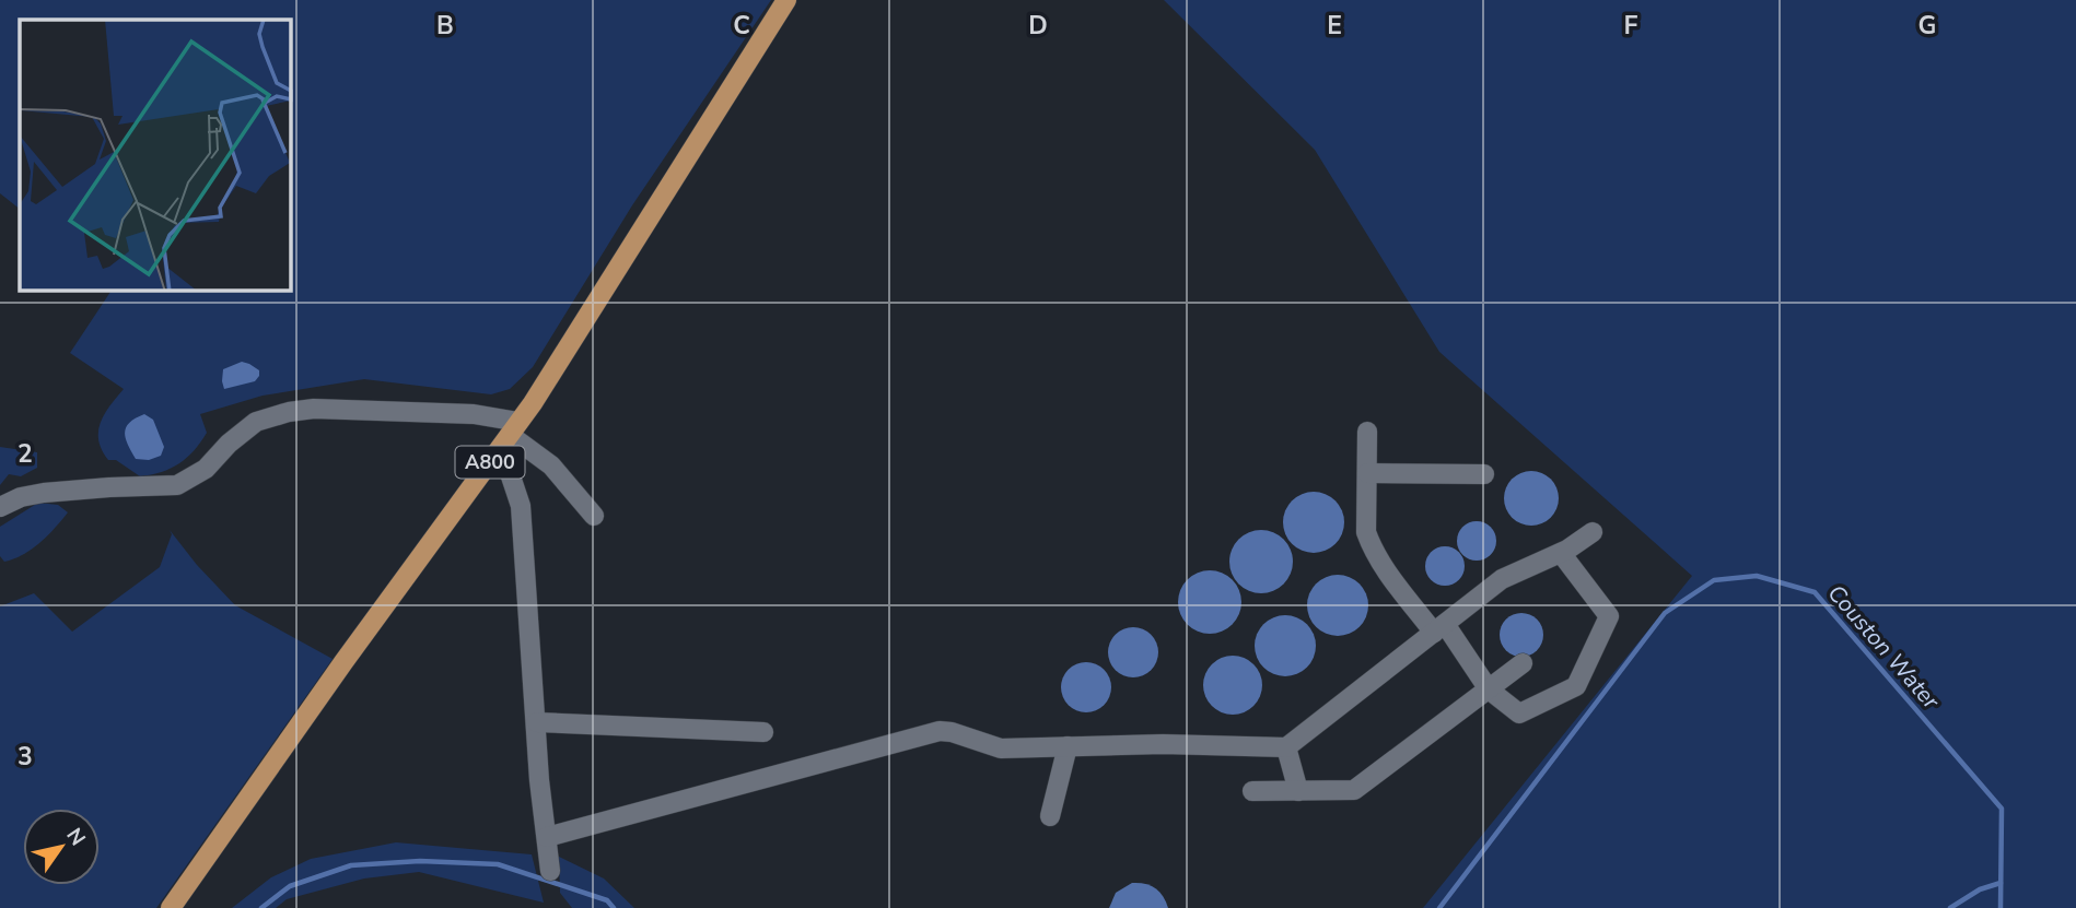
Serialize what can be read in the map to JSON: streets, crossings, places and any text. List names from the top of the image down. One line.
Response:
{"streets":{"main road":["A800"]},"water":["Couston Water"],"north":"top right","grid":{"columns":["B","C","D","E","F","G"],"rows":["2","3"]}}
